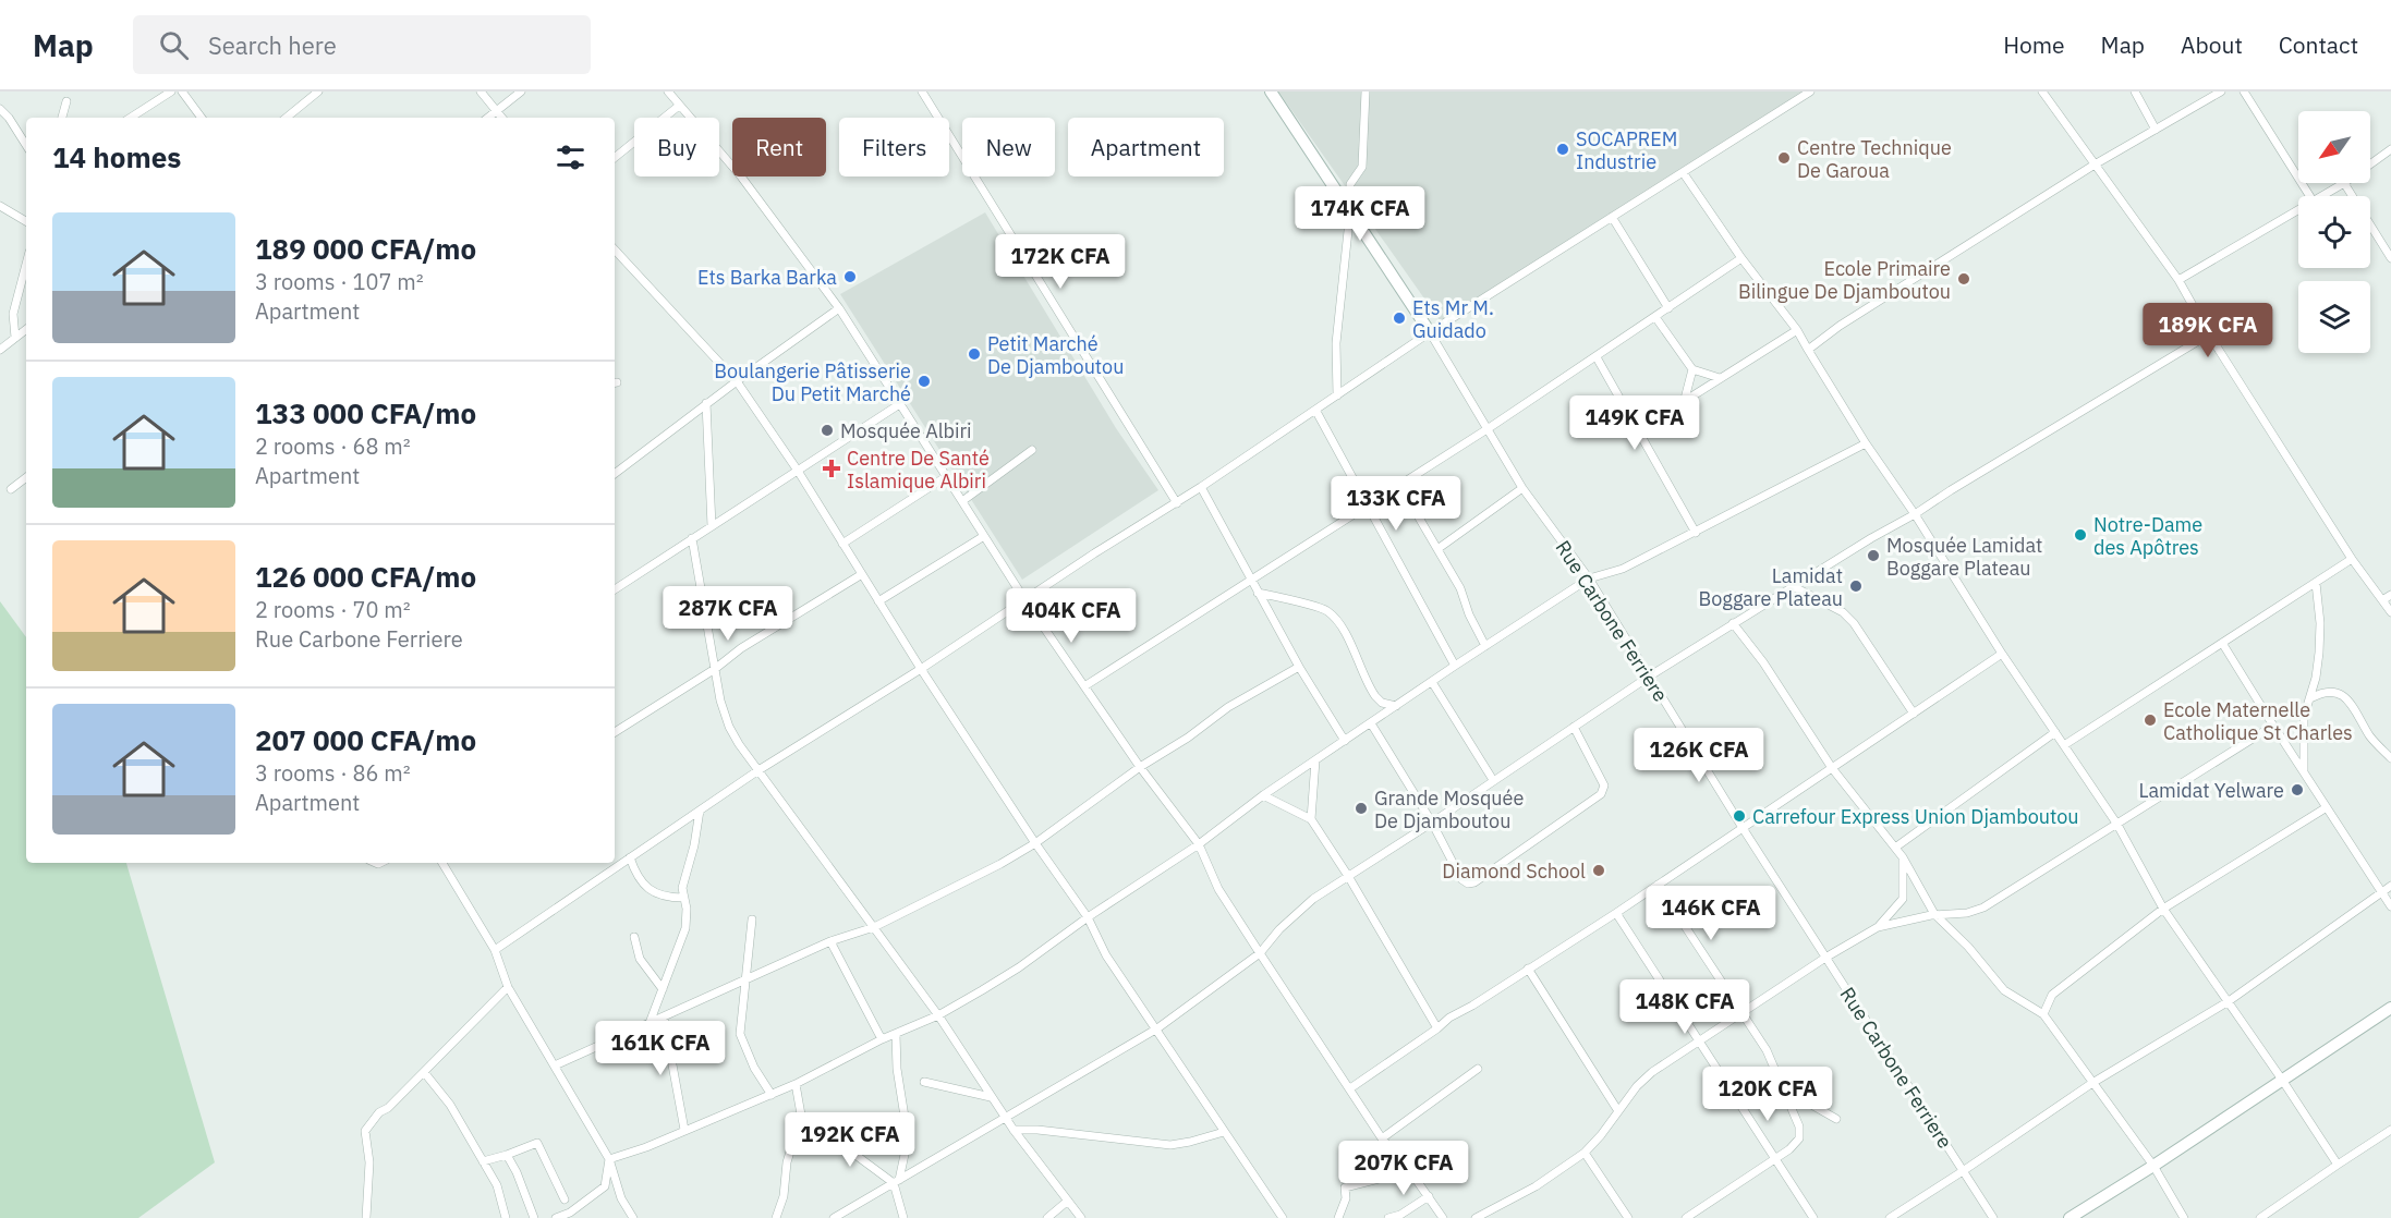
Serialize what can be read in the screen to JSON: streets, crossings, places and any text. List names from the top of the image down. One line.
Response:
{"streets":{"street":["Rue Carbone Ferriere"]},"places":{"other":["SOCAPREM Industrie","Centre Technique De Garoua","Ets Barka Barka","Ecole Primaire Bilingue De Djamboutou","Ets Mr M. Guidado","Petit Marché De Djamboutou","Boulangerie Pâtisserie Du Petit Marché","Mosquée Albiri","Notre-Dame des Apôtres","Mosquée Lamidat Boggare Plateau","Lamidat Boggare Plateau","Ecole Maternelle Catholique St Charles","Lamidat Yelware","Grande Mosquée De Djamboutou","Carrefour Express Union Djamboutou","Diamond School"],"health":["Centre De Santé Islamique Albiri"]},"north":"bottom left","page":{"header":"Map","search":"Search here","nav":["Home","Map","About","Contact"],"chip":["Buy","Rent","Filters","New","Apartment"],"heading":"14 homes","price":["174K CFA","172K CFA","189K CFA","149K CFA","133K CFA","287K CFA","404K CFA","126K CFA","146K CFA","148K CFA","161K CFA","120K CFA","192K CFA","207K CFA"],"list":[{"name":"189 000 CFA/mo","note":"3 rooms · 107 m² · Apartment"},{"name":"133 000 CFA/mo","note":"2 rooms · 68 m² · Apartment"},{"name":"126 000 CFA/mo","note":"2 rooms · 70 m² · Rue Carbone Ferriere"},{"name":"207 000 CFA/mo","note":"3 rooms · 86 m² · Apartment"}]}}
